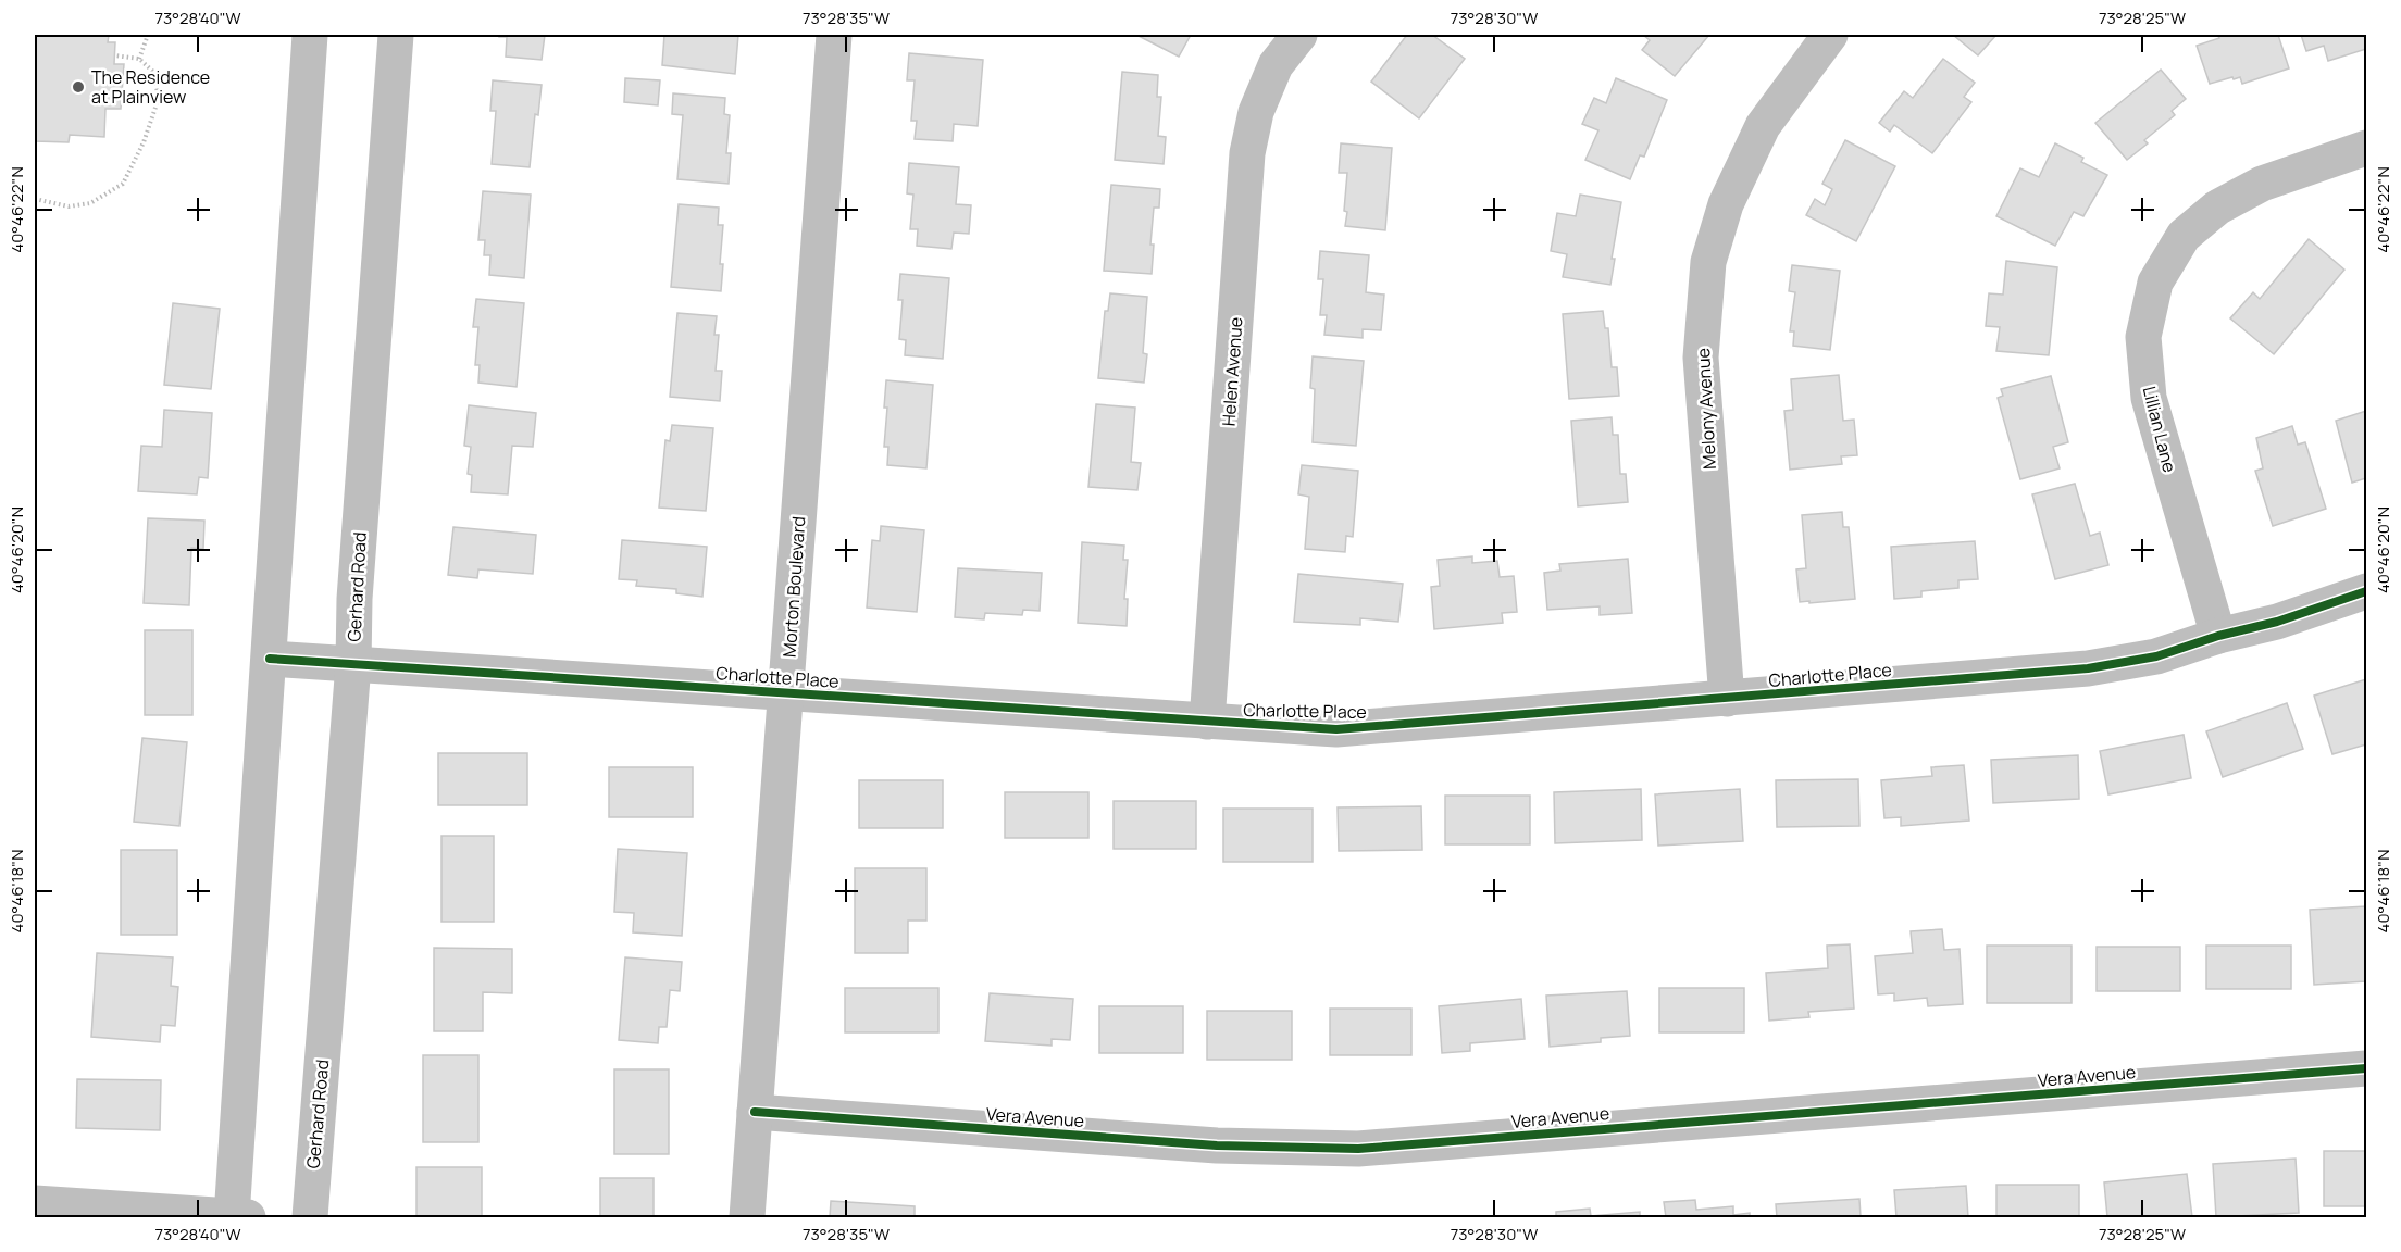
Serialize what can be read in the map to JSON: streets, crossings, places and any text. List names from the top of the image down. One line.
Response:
{"streets":{"street":["Helen Avenue","Melony Avenue","Lillian Lane","Gerhard Road","Morton Boulevard","Charlotte Place","Vera Avenue"]},"crossings":[["Helen Avenue","Charlotte Place"],["Melony Avenue","Charlotte Place"],["Lillian Lane","Charlotte Place"],["Gerhard Road","Charlotte Place"],["Morton Boulevard","Charlotte Place"],["Morton Boulevard","Vera Avenue"]],"places":["The Residence at Plainview"],"coordinates":["73°28'40\"W","73°28'35\"W","73°28'30\"W","73°28'25\"W","40°46'22\"N","40°46'20\"N","40°46'18\"N"]}
